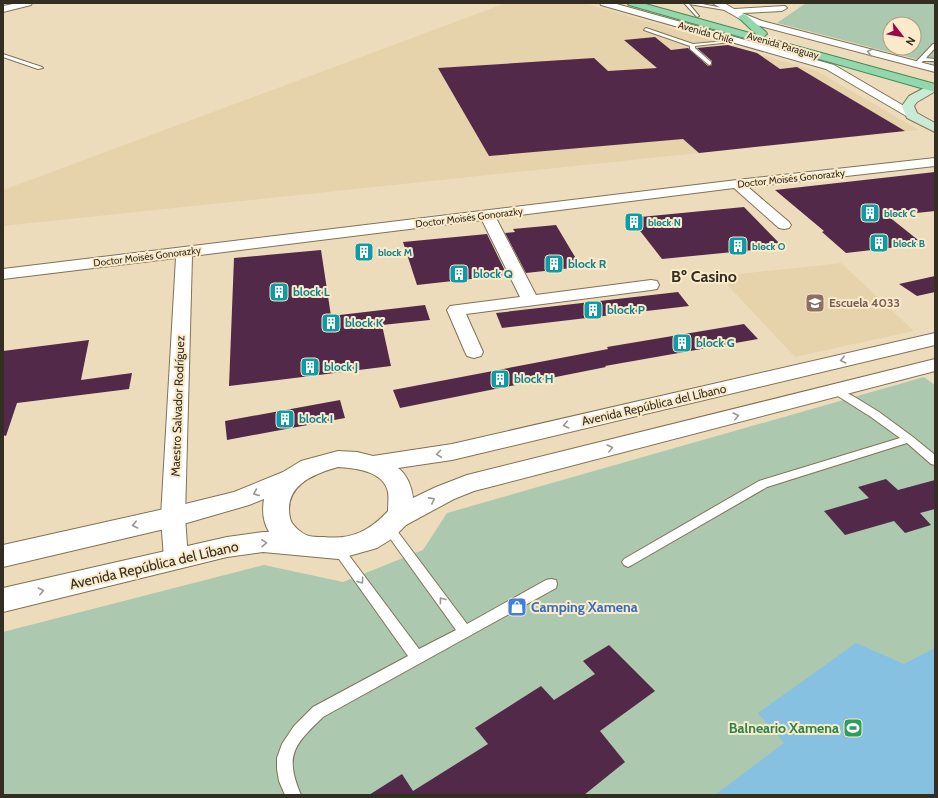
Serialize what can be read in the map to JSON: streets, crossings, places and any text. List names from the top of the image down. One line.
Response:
{"streets":{"main road":["Avenida Chile","Avenida Paraguay"],"street":["Doctor Moisés Gonorazky","Avenida República del Líbano","Maestro Salvador Rodríguez"]},"crossings":[["Doctor Moisés Gonorazky","Maestro Salvador Rodríguez"],["Avenida República del Líbano","Maestro Salvador Rodríguez"]],"districts":["Bº Casino"],"places":{"building":["block C","block N","block B","block O","block M","block R","block Q","block L","block P","block K","block G","block J","block H","block I"],"school or university":["Escuela 4033"],"shop":["Camping Xamena"],"sports":["Balneario Xamena"]},"north":"bottom right"}
